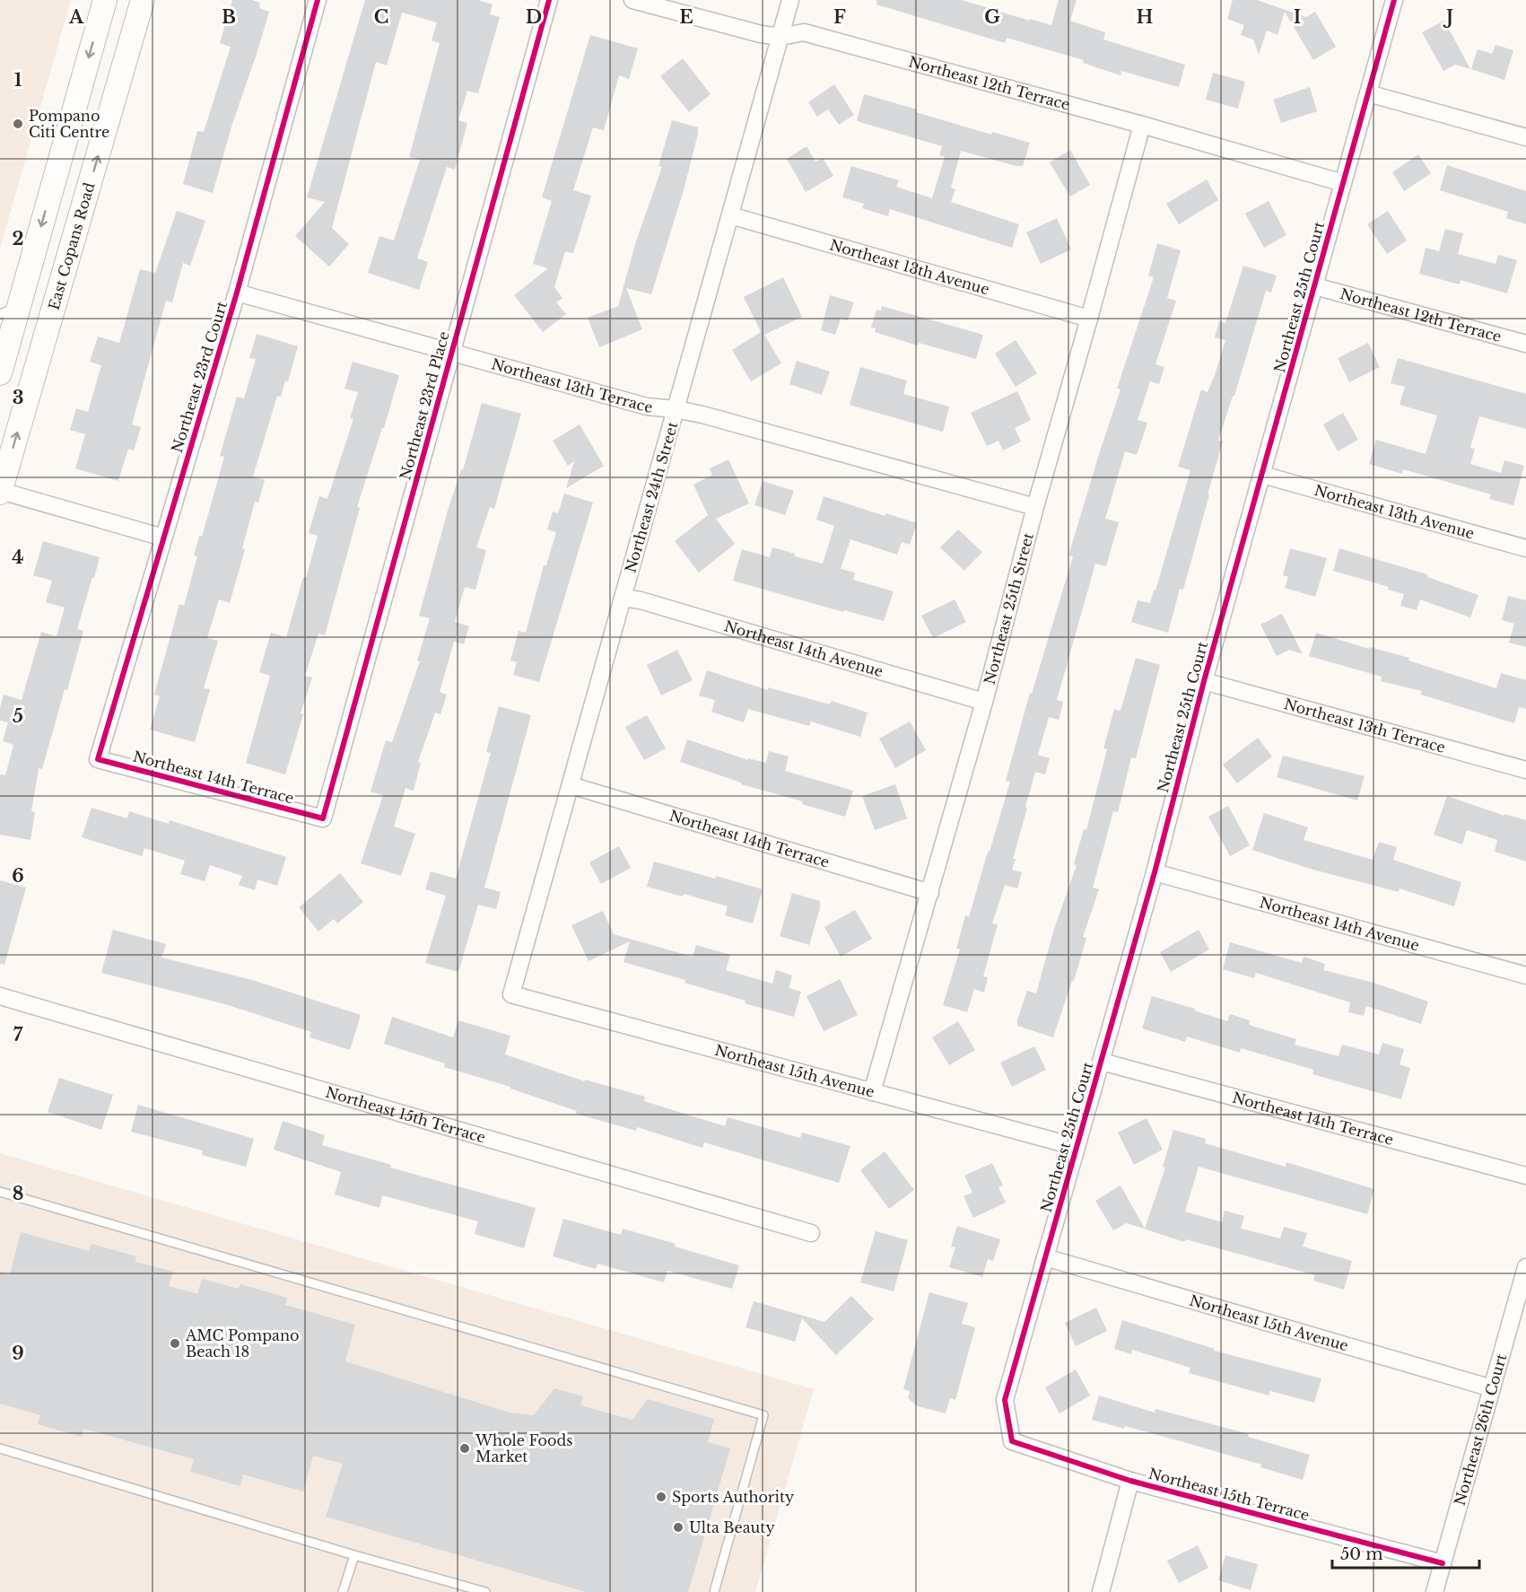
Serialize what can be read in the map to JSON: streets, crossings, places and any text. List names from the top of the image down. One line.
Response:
{"streets":{"main road":["East Copans Road"],"street":["Northeast 12th Terrace","Northeast 13th Avenue","Northeast 25th Court","Northeast 23rd Court","Northeast 13th Terrace","Northeast 23rd Place","Northeast 24th Street","Northeast 25th Street","Northeast 14th Avenue","Northeast 14th Terrace","Northeast 15th Avenue","Northeast 15th Terrace","Northeast 26th Court"]},"crossings":[["Northeast 12th Terrace","Northeast 25th Court"],["Northeast 12th Terrace","Northeast 24th Street"],["Northeast 12th Terrace","Northeast 25th Street"],["Northeast 13th Avenue","Northeast 25th Court"],["Northeast 13th Avenue","Northeast 24th Street"],["Northeast 13th Avenue","Northeast 25th Street"],["Northeast 25th Court","Northeast 13th Terrace"],["Northeast 25th Court","Northeast 14th Avenue"],["Northeast 25th Court","Northeast 14th Terrace"],["Northeast 25th Court","Northeast 15th Avenue"],["Northeast 25th Court","Northeast 15th Terrace"],["Northeast 23rd Court","Northeast 13th Terrace"],["Northeast 23rd Court","Northeast 14th Terrace"],["Northeast 13th Terrace","Northeast 23rd Place"],["Northeast 13th Terrace","Northeast 24th Street"],["Northeast 13th Terrace","Northeast 25th Street"],["Northeast 23rd Place","Northeast 14th Terrace"],["Northeast 24th Street","Northeast 14th Avenue"],["Northeast 24th Street","Northeast 14th Terrace"],["Northeast 24th Street","Northeast 15th Avenue"],["Northeast 25th Street","Northeast 14th Avenue"],["Northeast 25th Street","Northeast 14th Terrace"],["Northeast 25th Street","Northeast 15th Avenue"],["Northeast 15th Avenue","Northeast 26th Court"],["Northeast 15th Terrace","Northeast 26th Court"]],"places":["Pompano Citi Centre","AMC Pompano Beach 18","Whole Foods Market","Sports Authority","Ulta Beauty"],"scale_bar":"50 m","grid":{"columns":["A","B","C","D","E","F","G","H","I","J"],"rows":["1","2","3","4","5","6","7","8","9"]}}
